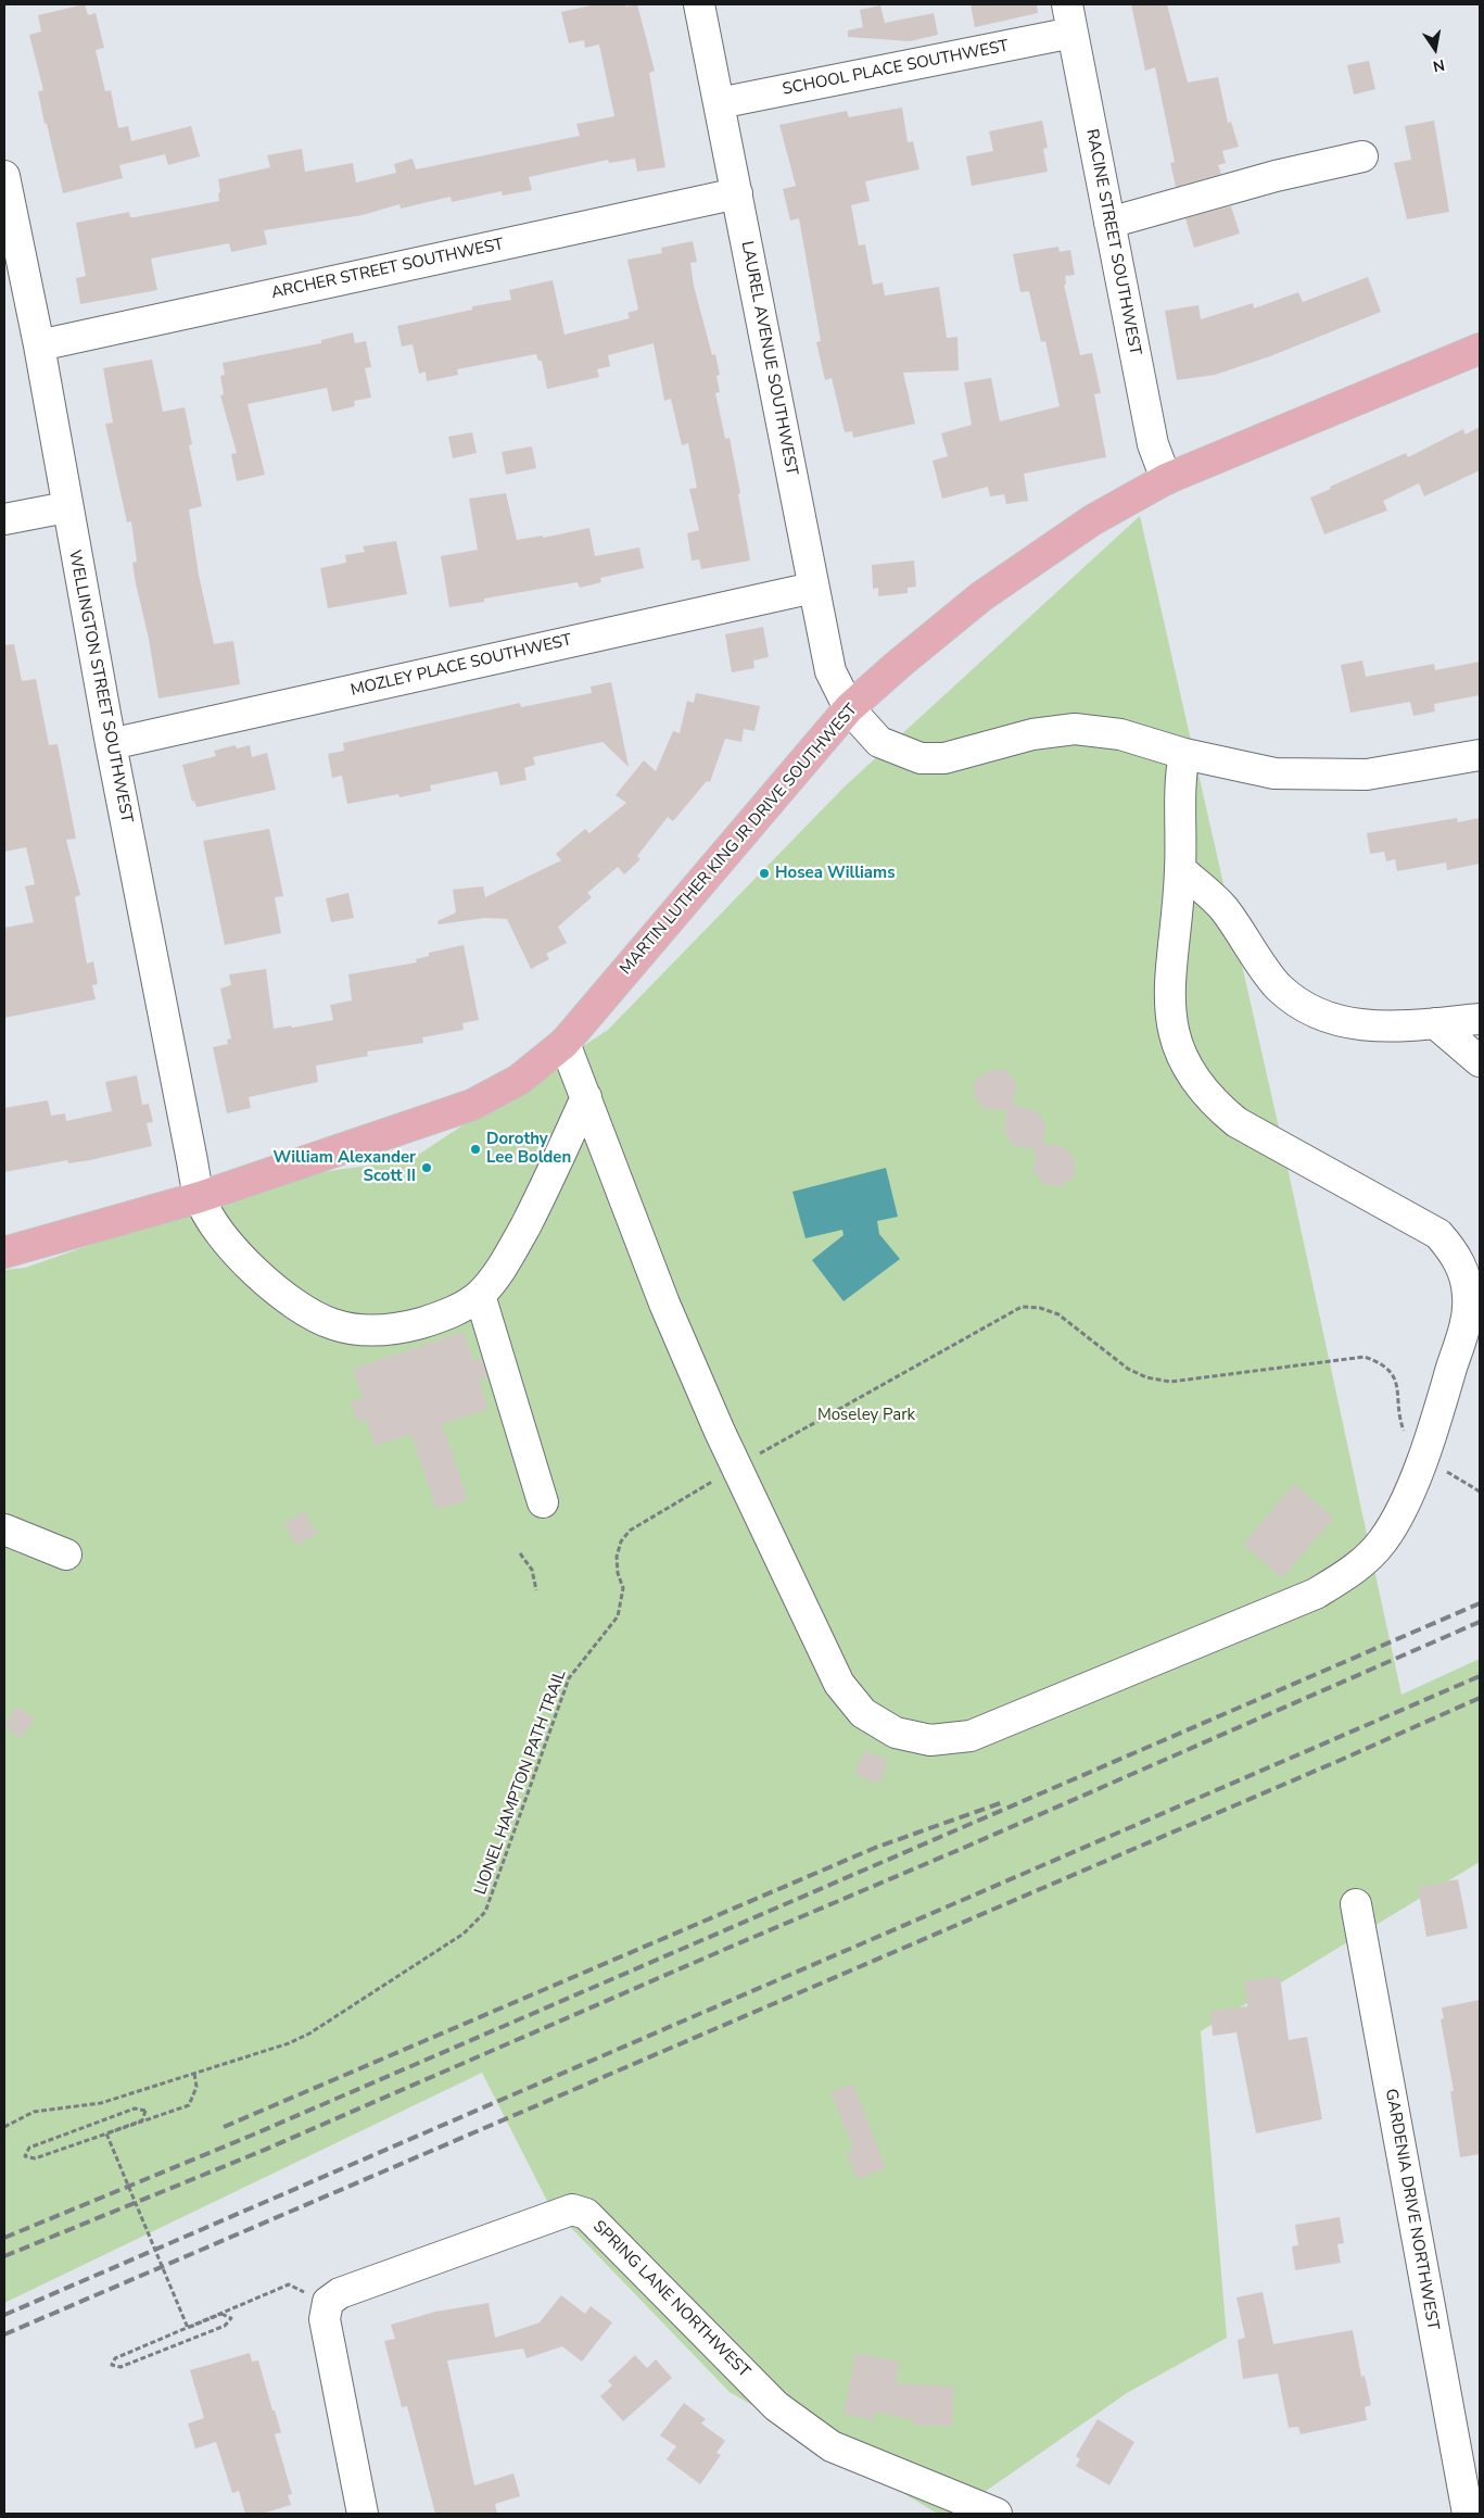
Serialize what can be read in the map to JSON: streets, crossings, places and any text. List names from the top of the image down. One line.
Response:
{"streets":{"main road":["MARTIN LUTHER KING JR DRIVE SOUTHWEST"],"street":["SCHOOL PLACE SOUTHWEST","RACINE STREET SOUTHWEST","ARCHER STREET SOUTHWEST","LAUREL AVENUE SOUTHWEST","MOZLEY PLACE SOUTHWEST","WELLINGTON STREET SOUTHWEST","GARDENIA DRIVE NORTHWEST","SPRING LANE NORTHWEST"],"path":["LIONEL HAMPTON PATH TRAIL"]},"crossings":[["SCHOOL PLACE SOUTHWEST","RACINE STREET SOUTHWEST"],["SCHOOL PLACE SOUTHWEST","LAUREL AVENUE SOUTHWEST"],["RACINE STREET SOUTHWEST","MARTIN LUTHER KING JR DRIVE SOUTHWEST"],["ARCHER STREET SOUTHWEST","LAUREL AVENUE SOUTHWEST"],["ARCHER STREET SOUTHWEST","WELLINGTON STREET SOUTHWEST"],["LAUREL AVENUE SOUTHWEST","MOZLEY PLACE SOUTHWEST"],["LAUREL AVENUE SOUTHWEST","MARTIN LUTHER KING JR DRIVE SOUTHWEST"],["MOZLEY PLACE SOUTHWEST","WELLINGTON STREET SOUTHWEST"],["WELLINGTON STREET SOUTHWEST","MARTIN LUTHER KING JR DRIVE SOUTHWEST"]],"parks":["Moseley Park"],"places":["Hosea Williams","Dorothy Lee Bolden","William Alexander Scott II"],"north":"bottom"}
